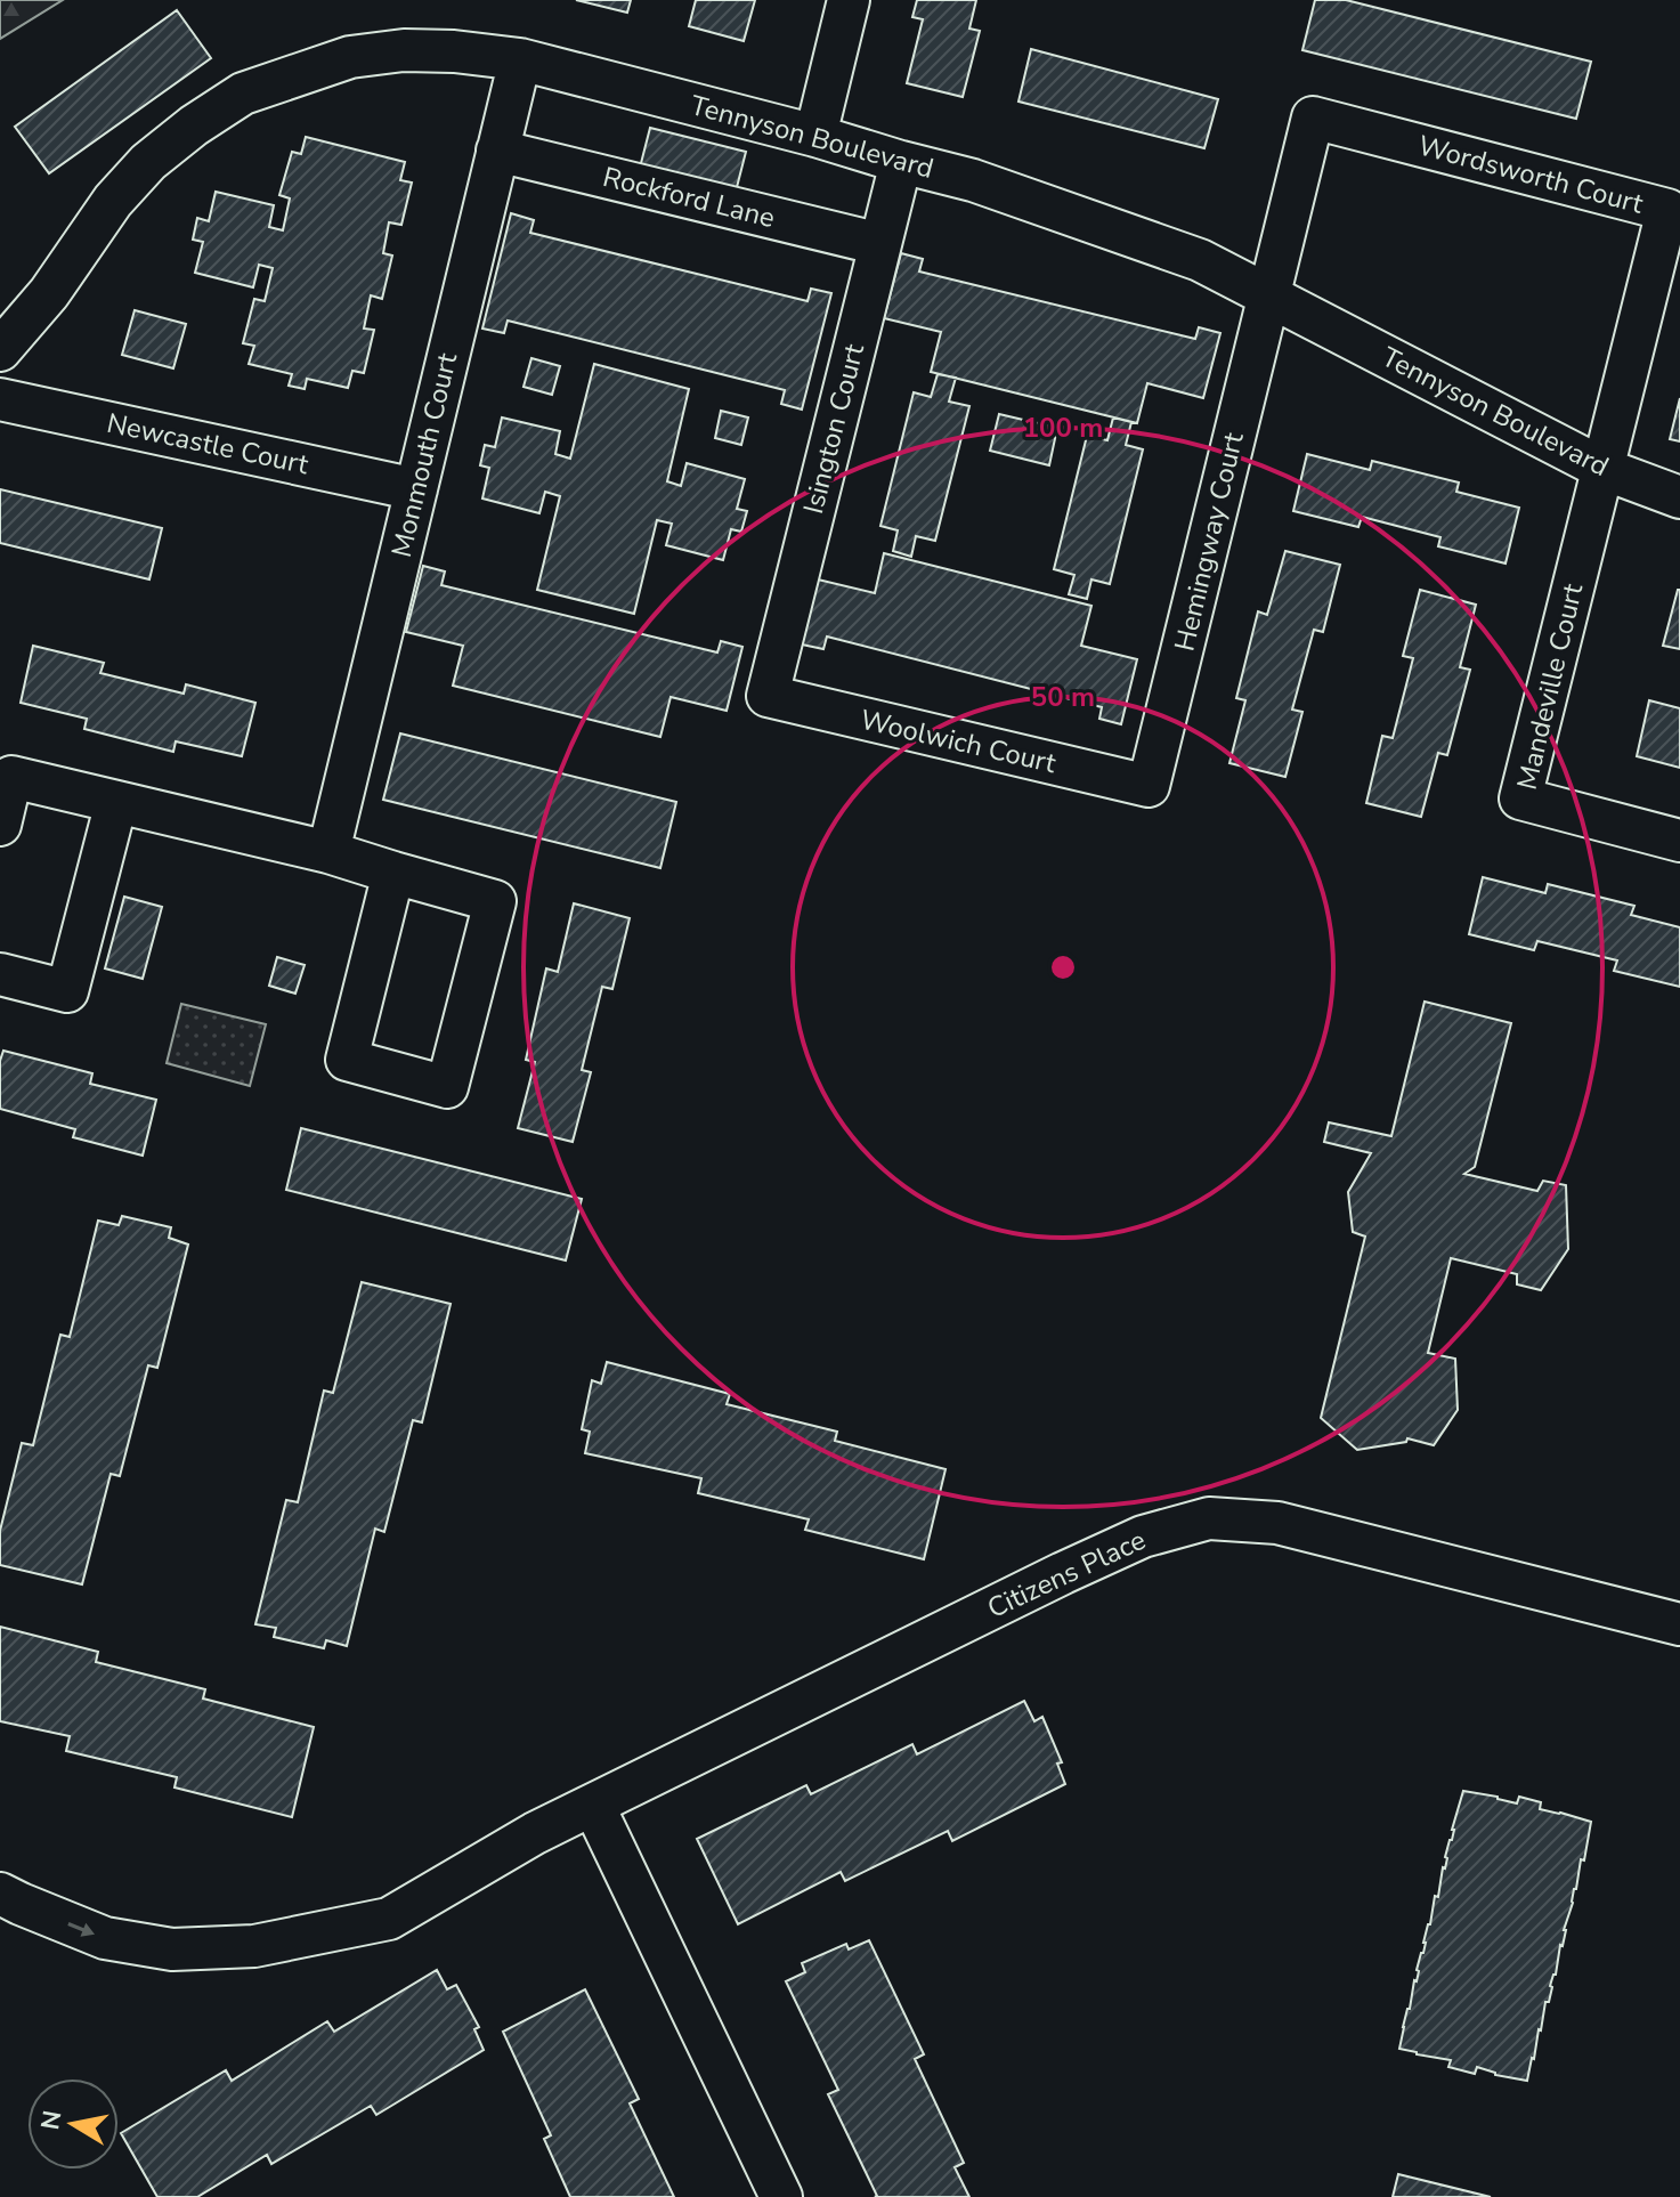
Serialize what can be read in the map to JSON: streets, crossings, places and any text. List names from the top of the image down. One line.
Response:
{"streets":{"street":["Tennyson Boulevard","Wordsworth Court","Rockford Lane","Isington Court","Newcastle Court","Monmouth Court","Hemingway Court","Mandeville Court","Woolwich Court","Citizens Place"]},"crossings":[["Tennyson Boulevard","Wordsworth Court"],["Tennyson Boulevard","Isington Court"],["Tennyson Boulevard","Monmouth Court"],["Tennyson Boulevard","Hemingway Court"],["Tennyson Boulevard","Mandeville Court"],["Wordsworth Court","Hemingway Court"],["Wordsworth Court","Mandeville Court"],["Rockford Lane","Isington Court"],["Rockford Lane","Monmouth Court"],["Isington Court","Woolwich Court"],["Newcastle Court","Monmouth Court"],["Hemingway Court","Woolwich Court"]],"north":"left","rings":["100 m","50 m"]}
